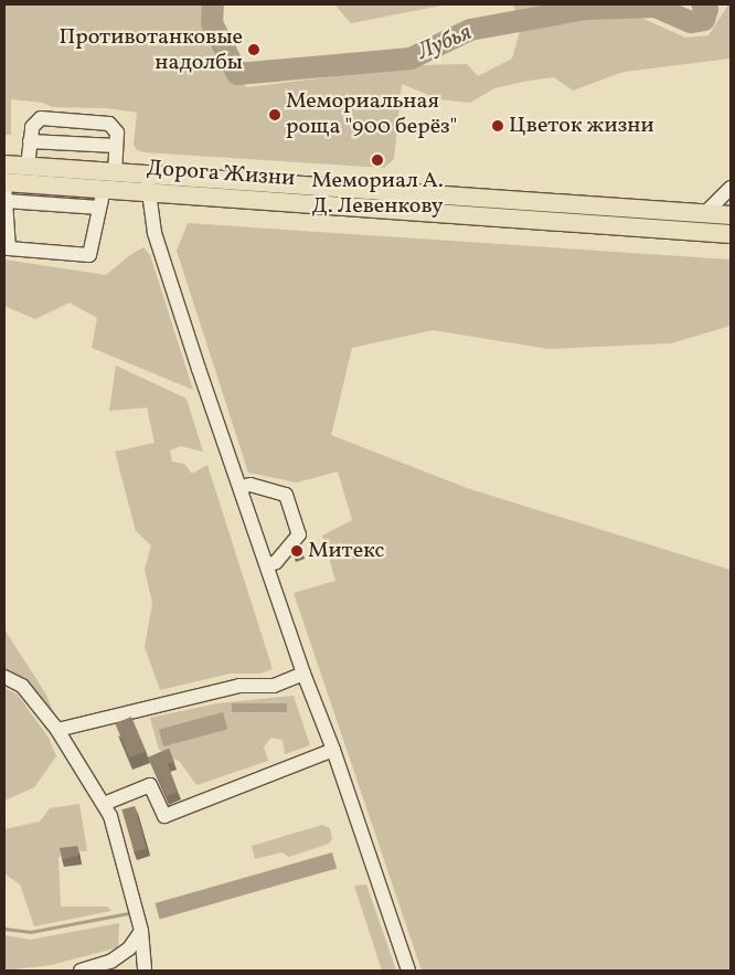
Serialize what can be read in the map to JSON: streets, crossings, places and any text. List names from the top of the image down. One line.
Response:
{"streets":{"main road":["Дорога Жизни"]},"water":["Лубья"],"places":["Противотанковые надолбы","Мемориальная роща \"900 берёз\"","Цветок жизни","Мемориал А. Д. Левенкову","Митекс"]}
